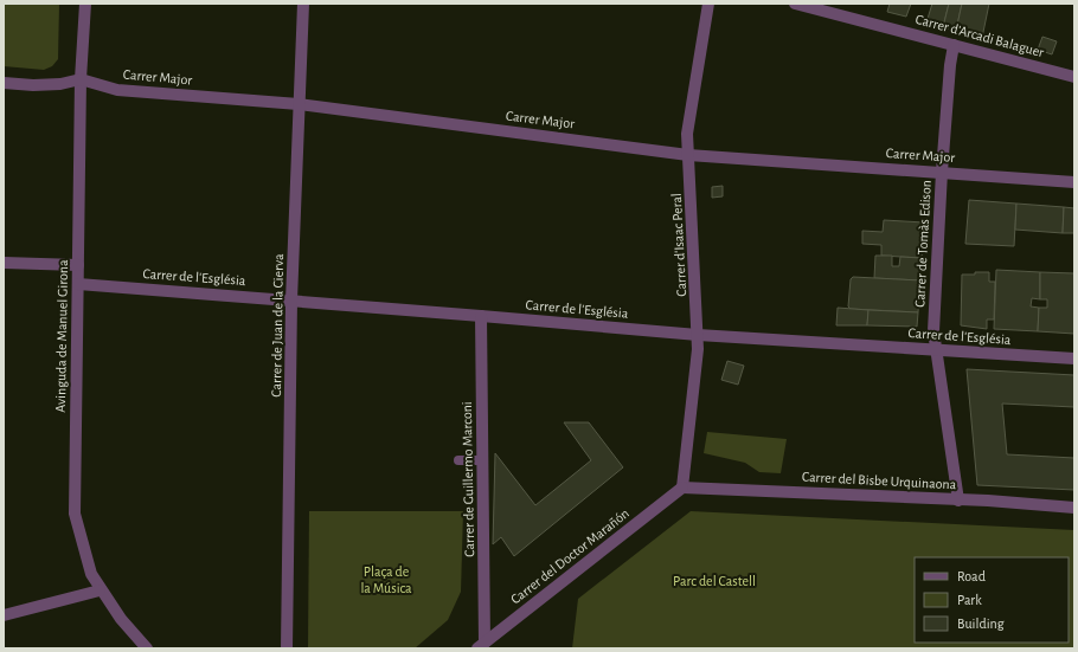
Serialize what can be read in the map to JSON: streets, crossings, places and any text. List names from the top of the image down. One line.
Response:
{"streets":{"street":["Carrer d'Arcadi Balaguer","Carrer Major","Carrer de Tomàs Edison","Carrer d'Isaac Peral","Carrer de l'Església","Carrer de Juan de la Cierva","Avinguda de Manuel Girona","Carrer de Guillermo Marconi","Carrer del Bisbe Urquinaona","Carrer del Doctor Marañón"]},"crossings":[["Carrer d'Arcadi Balaguer","Carrer de Tomàs Edison"],["Carrer Major","Carrer de Tomàs Edison"],["Carrer Major","Carrer d'Isaac Peral"],["Carrer Major","Carrer de Juan de la Cierva"],["Carrer Major","Avinguda de Manuel Girona"],["Carrer de Tomàs Edison","Carrer de l'Església"],["Carrer de Tomàs Edison","Carrer del Bisbe Urquinaona"],["Carrer d'Isaac Peral","Carrer de l'Església"],["Carrer d'Isaac Peral","Carrer del Bisbe Urquinaona"],["Carrer d'Isaac Peral","Carrer del Doctor Marañón"],["Carrer de l'Església","Carrer de Juan de la Cierva"],["Carrer de l'Església","Avinguda de Manuel Girona"],["Carrer de l'Església","Carrer de Guillermo Marconi"],["Carrer de Guillermo Marconi","Carrer del Doctor Marañón"],["Carrer del Bisbe Urquinaona","Carrer del Doctor Marañón"]],"parks":["Plaça de la Música","Parc del Castell"],"legend":["Road","Park","Building"]}
